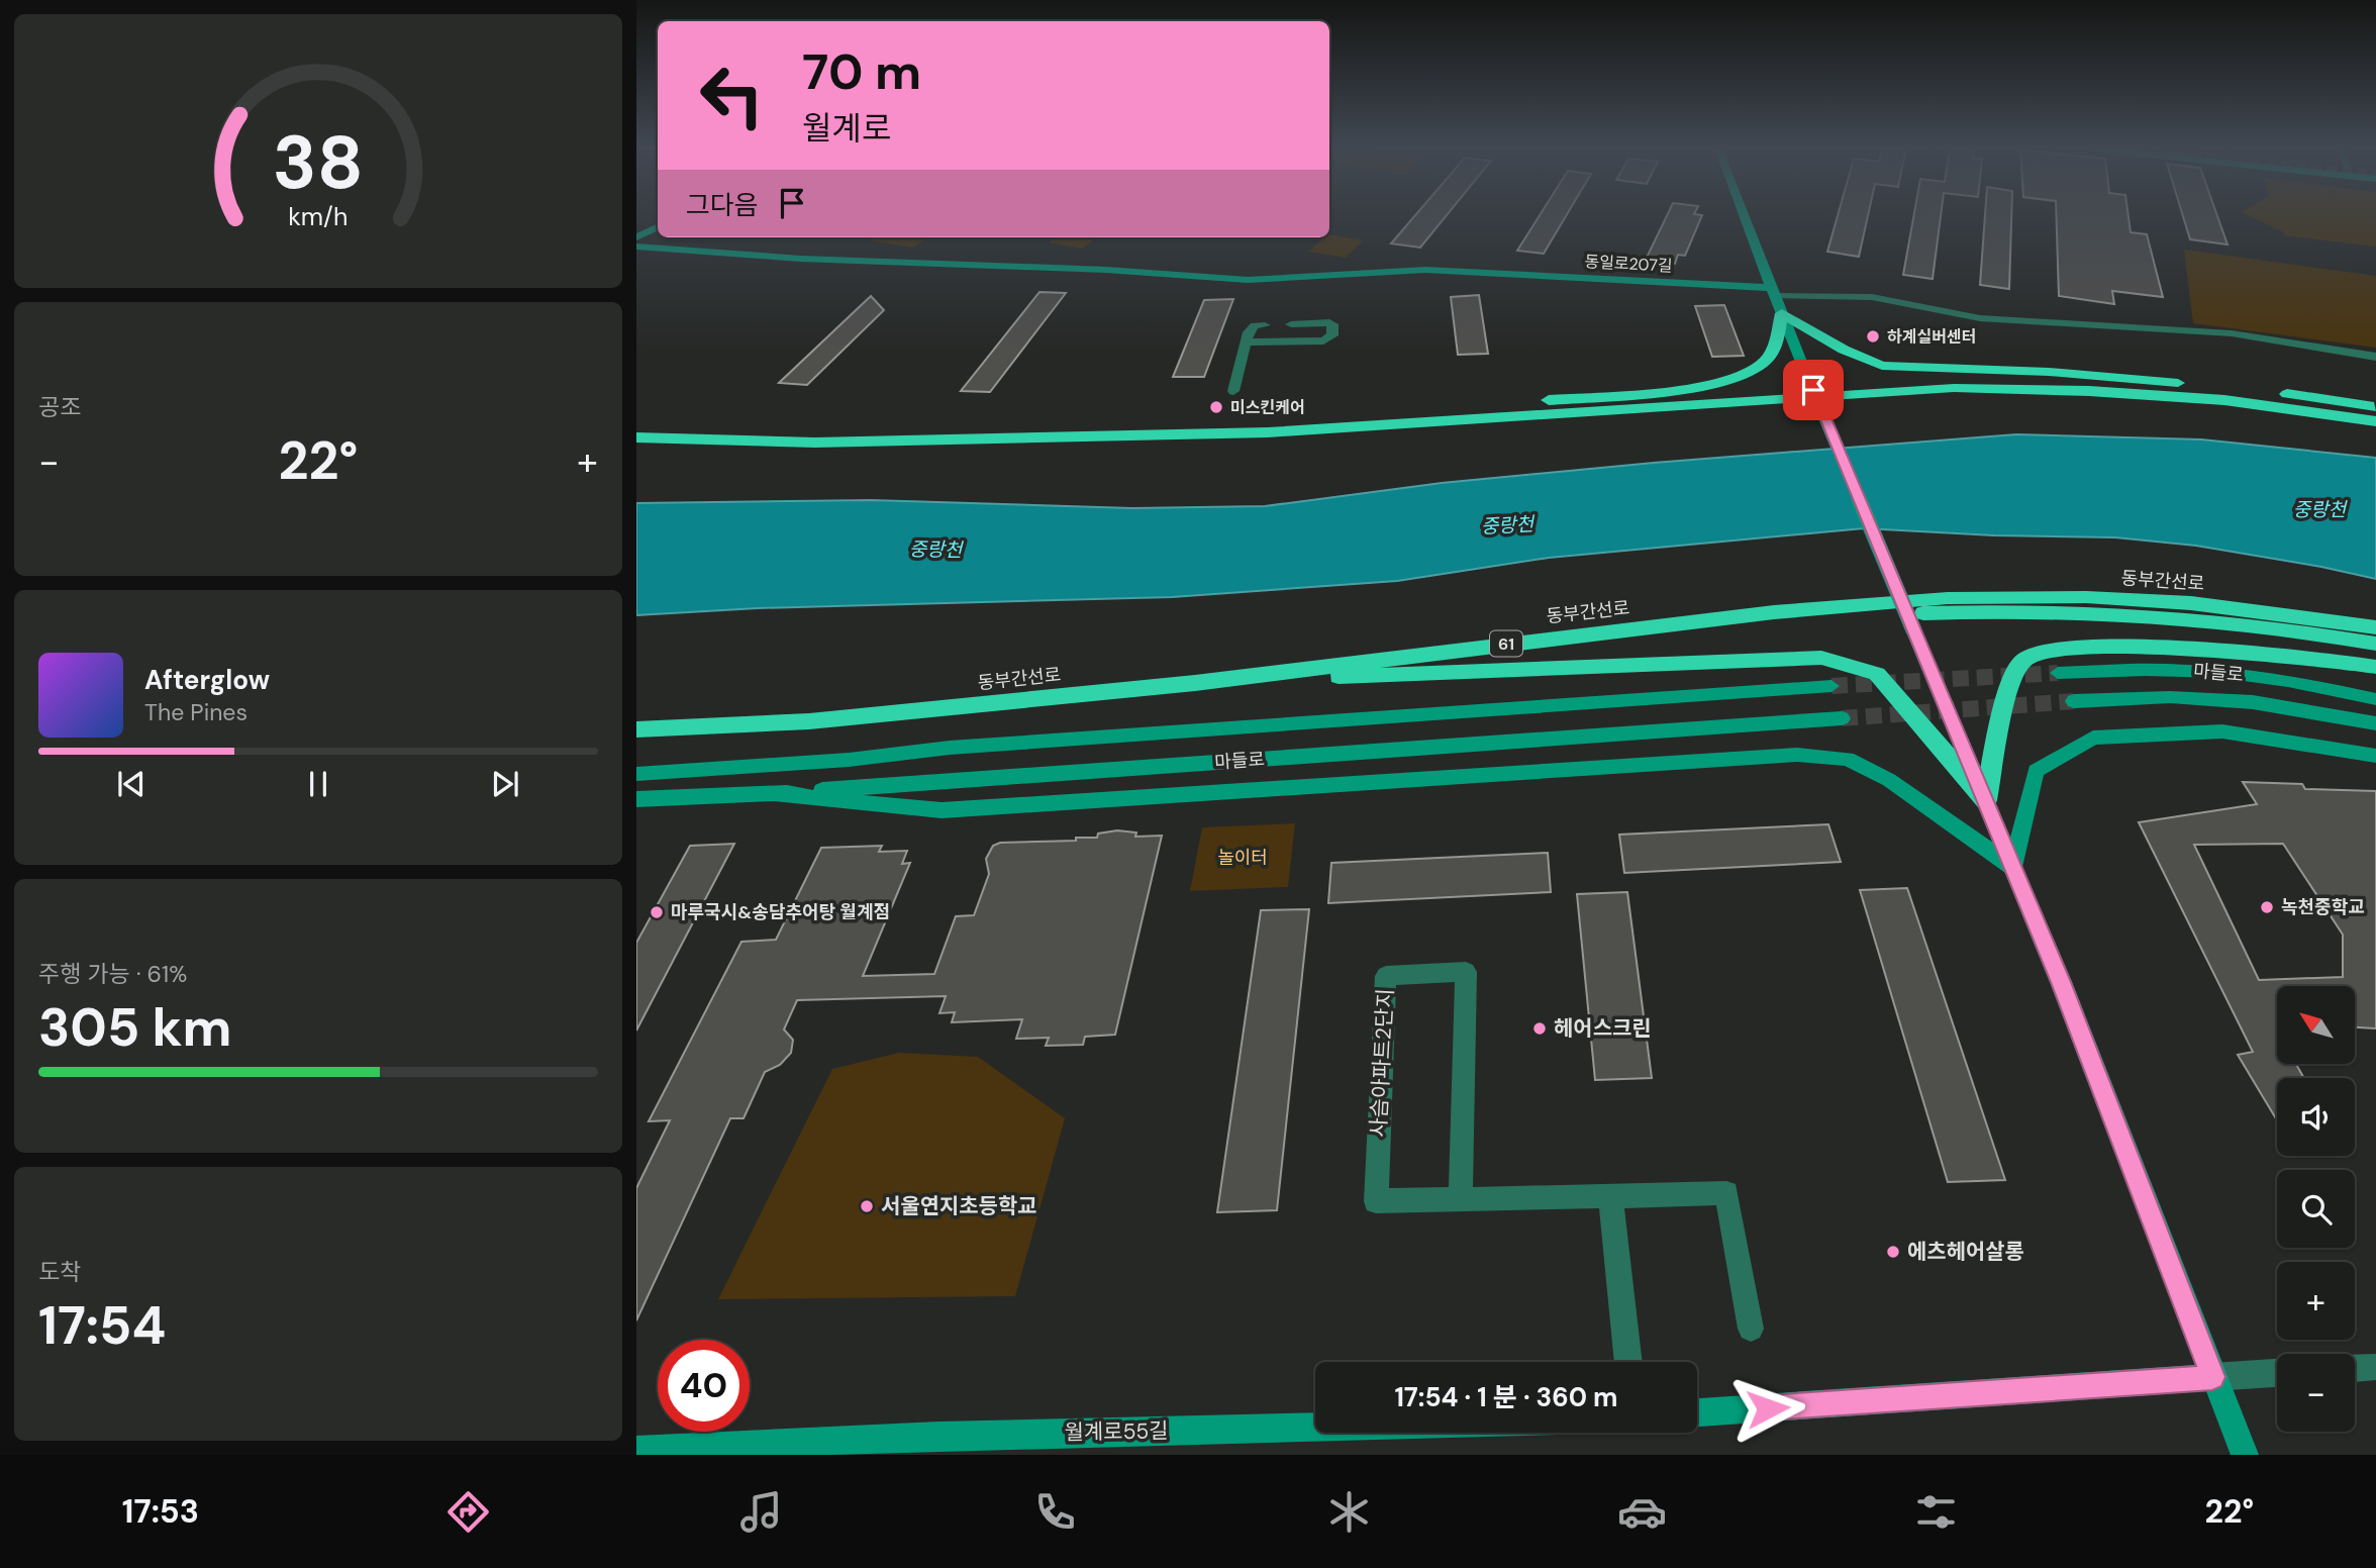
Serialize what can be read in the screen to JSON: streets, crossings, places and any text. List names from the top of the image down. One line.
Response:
{"streets":{"highway":["동부간선로","61"],"main road":["동일로207길","마들로","월계로55길"],"street":["사슴아파트2단지"]},"water":["중랑천"],"parks":["놀이터"],"places":["하계실버센터","미스킨케어","녹천중학교","마루국시&송담추어탕 월계점","헤어스크린","서울연지초등학교","에츠헤어살롱"],"north":"top left","page":{"turn":["70 m","월계로"],"then":"그다음","tile":["공조",["주행 가능 · 61%","305 km"],["도착","17:54"]],"heat":["−","22°","+"],"song":["Afterglow","The Pines"],"map_buttons":["+","−"],"limit":"40","trip":"17:54 · 1 분 · 360 m","tabs":["17:53","22°"],"gauge":["38","km/h"]}}
